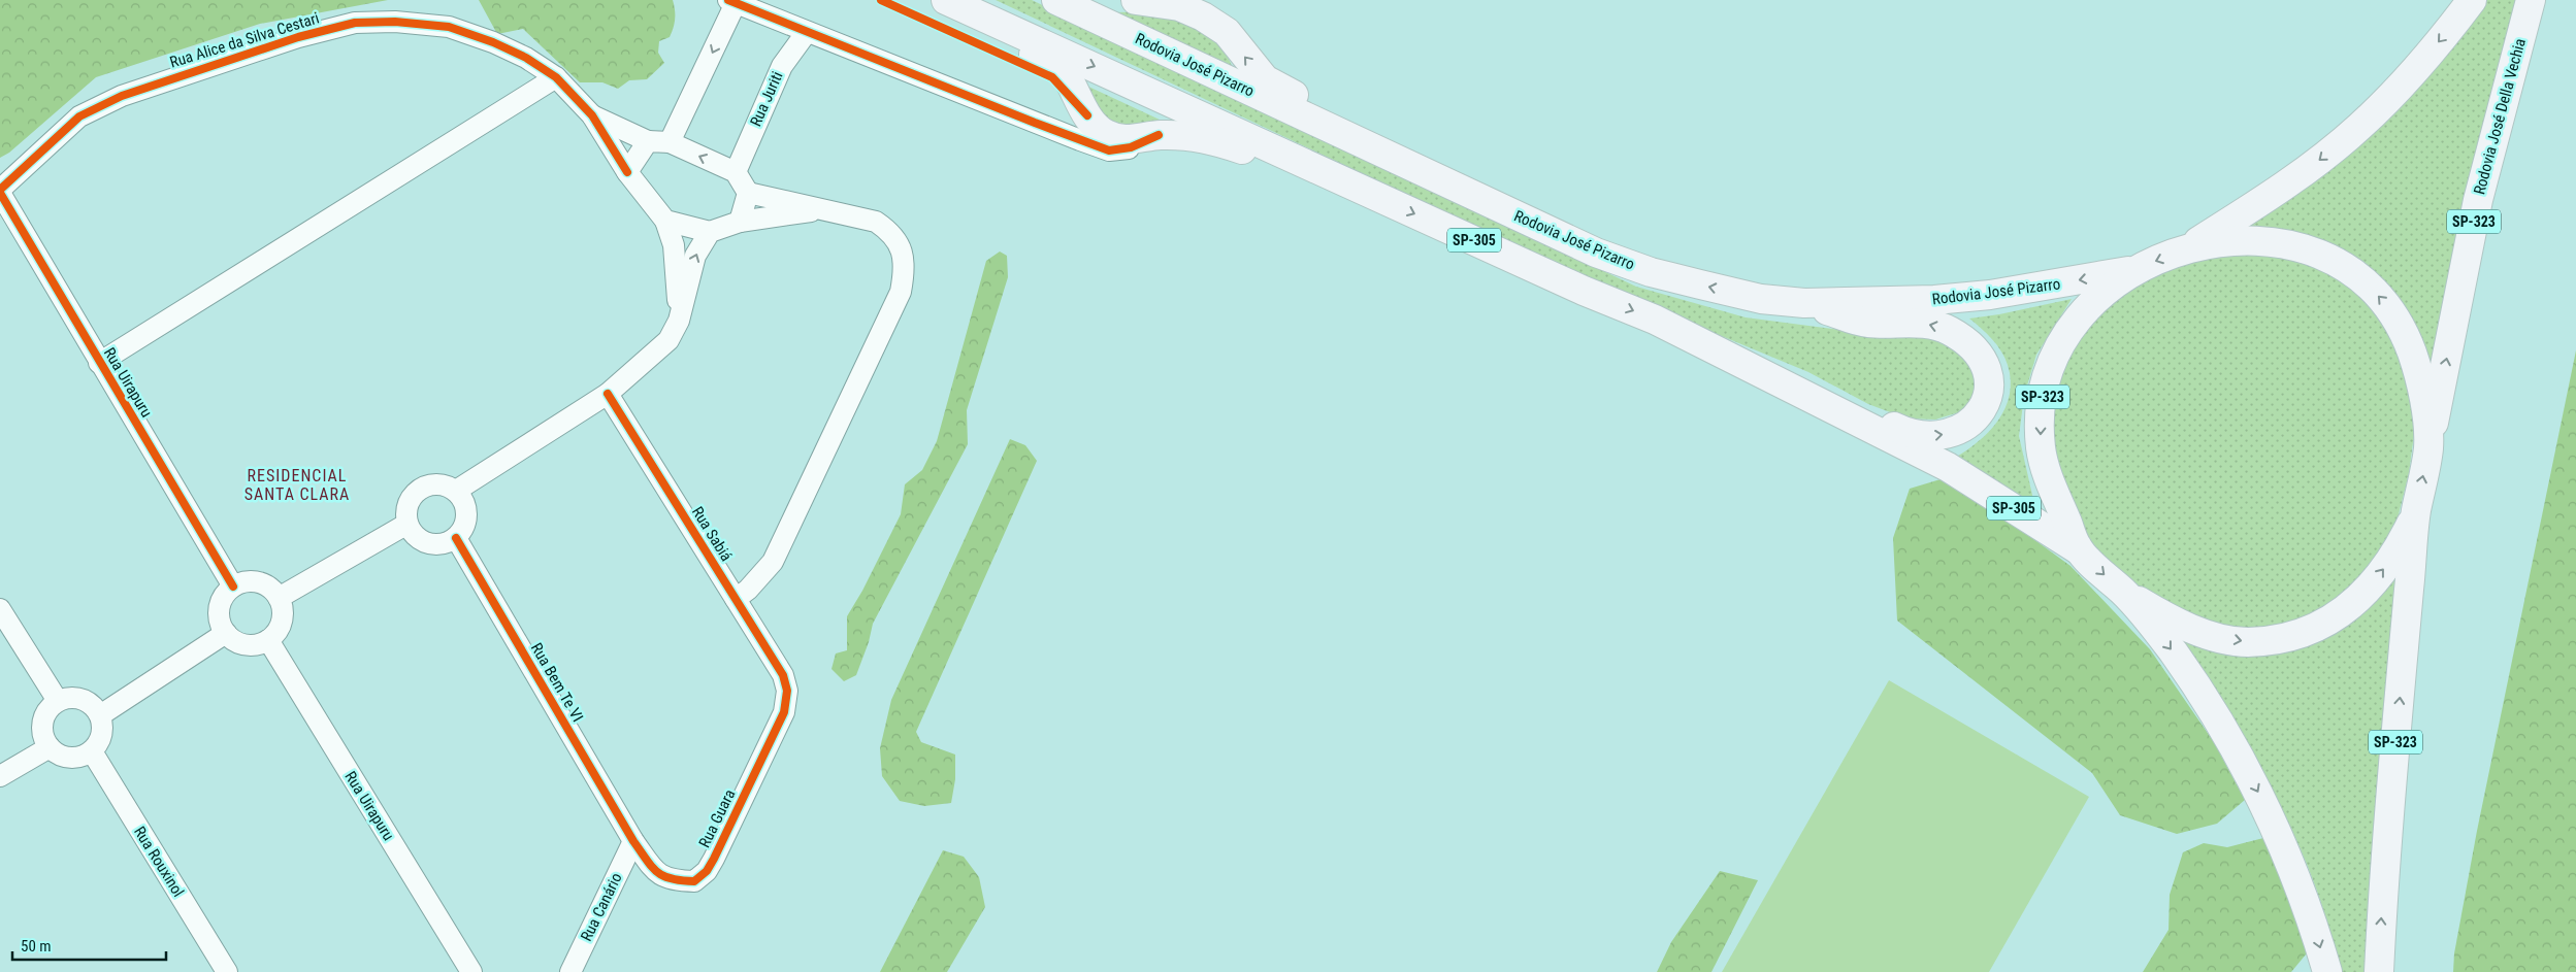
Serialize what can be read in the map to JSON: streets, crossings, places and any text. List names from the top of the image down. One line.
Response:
{"streets":{"main road":["Rodovia José Pizarro","Rodovia José Della Vechia","SP-323","SP-305"],"street":["Rua Alice da Silva Cestari","Rua Juriti","Rua Uirapuru","Rua Sabiá","Rua Bem Te VI","Rua Guara","Rua Rouxinol","Rua Canário"]},"crossings":[["Rua Alice da Silva Cestari","Rua Uirapuru"],["Rodovia José Pizarro","SP-323"],["Rodovia José Della Vechia","SP-323"],["SP-323","SP-305"],["Rua Sabiá","Rua Guara"],["Rua Bem Te VI","Rua Guara"],["Rua Bem Te VI","Rua Canário"],["Rua Guara","Rua Canário"]],"one_way":["Rodovia José Della Vechia"],"districts":["RESIDENCIAL SANTA CLARA"],"scale_bar":"50 m"}
